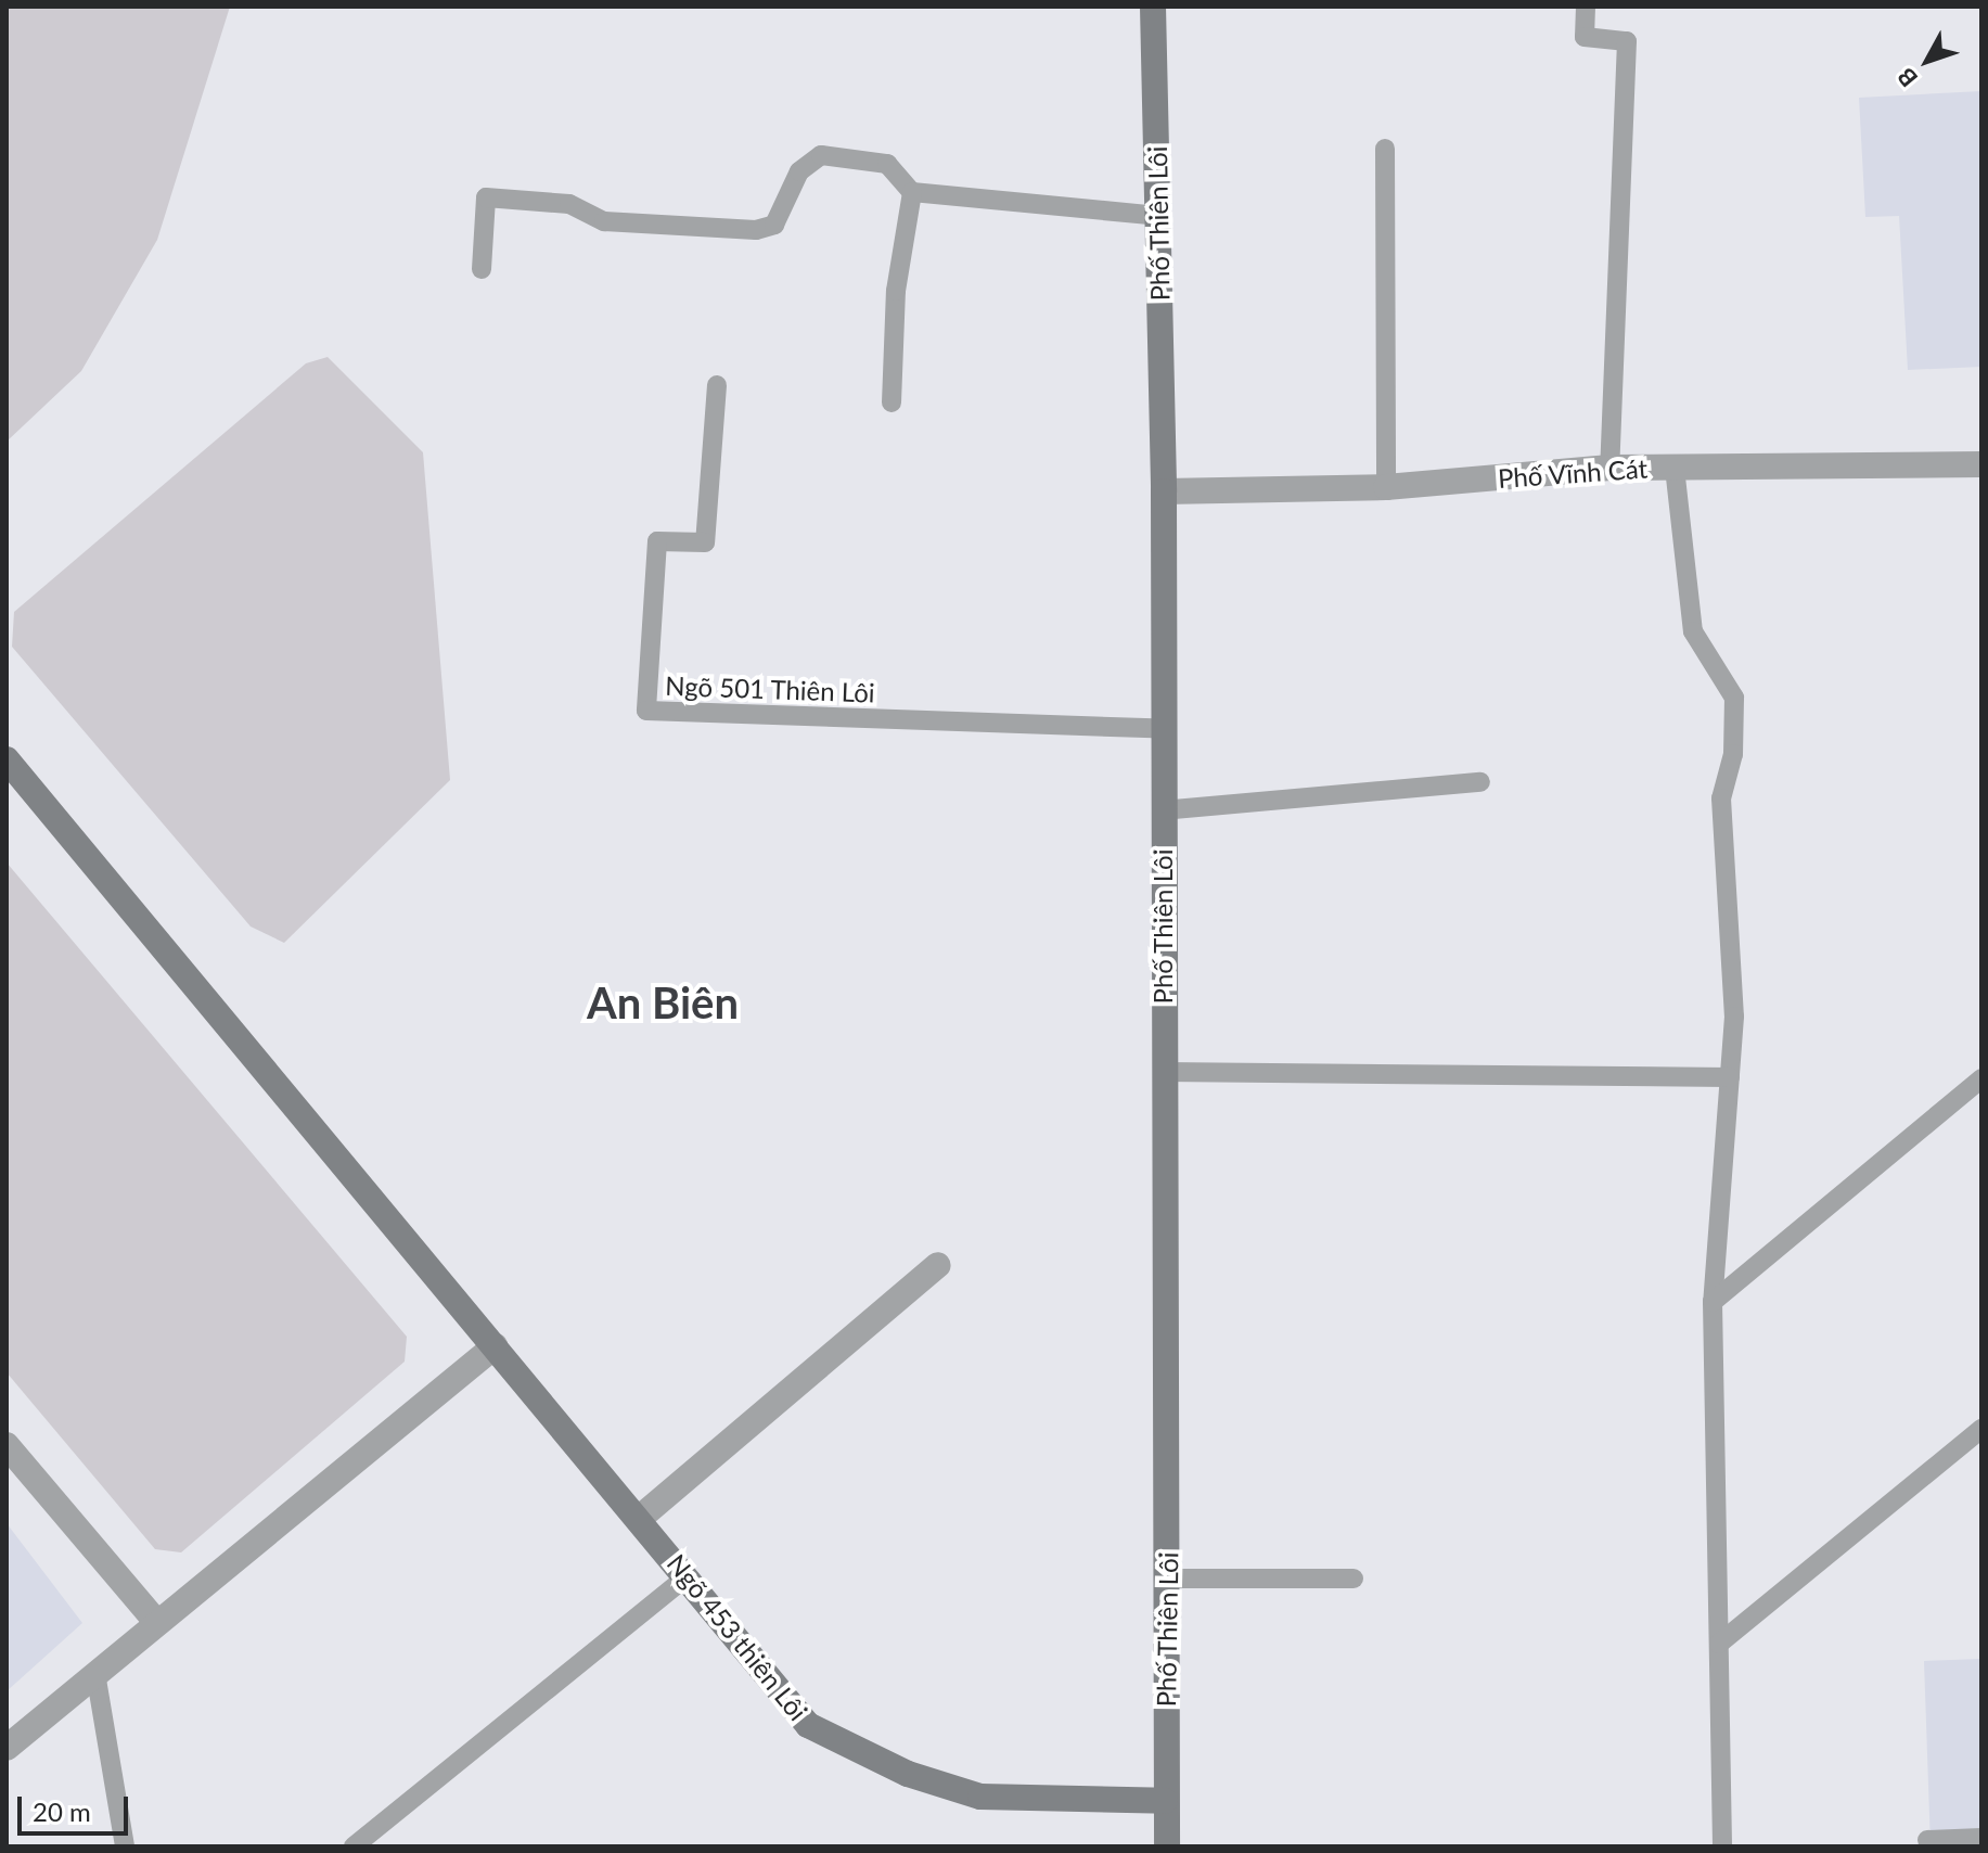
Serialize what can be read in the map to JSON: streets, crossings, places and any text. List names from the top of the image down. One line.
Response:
{"streets":{"main road":["Phố Thiên Lôi","Ngõ 453 thiên Lôi"],"street":["Phố Vĩnh Cát"],"lane":["Ngõ 501 Thiên Lôi"]},"crossings":[["Phố Thiên Lôi","Phố Vĩnh Cát"],["Phố Thiên Lôi","Ngõ 501 Thiên Lôi"],["Phố Thiên Lôi","Ngõ 453 thiên Lôi"]],"districts":["An Biên"],"scale_bar":"20 m","north":"bottom left"}
